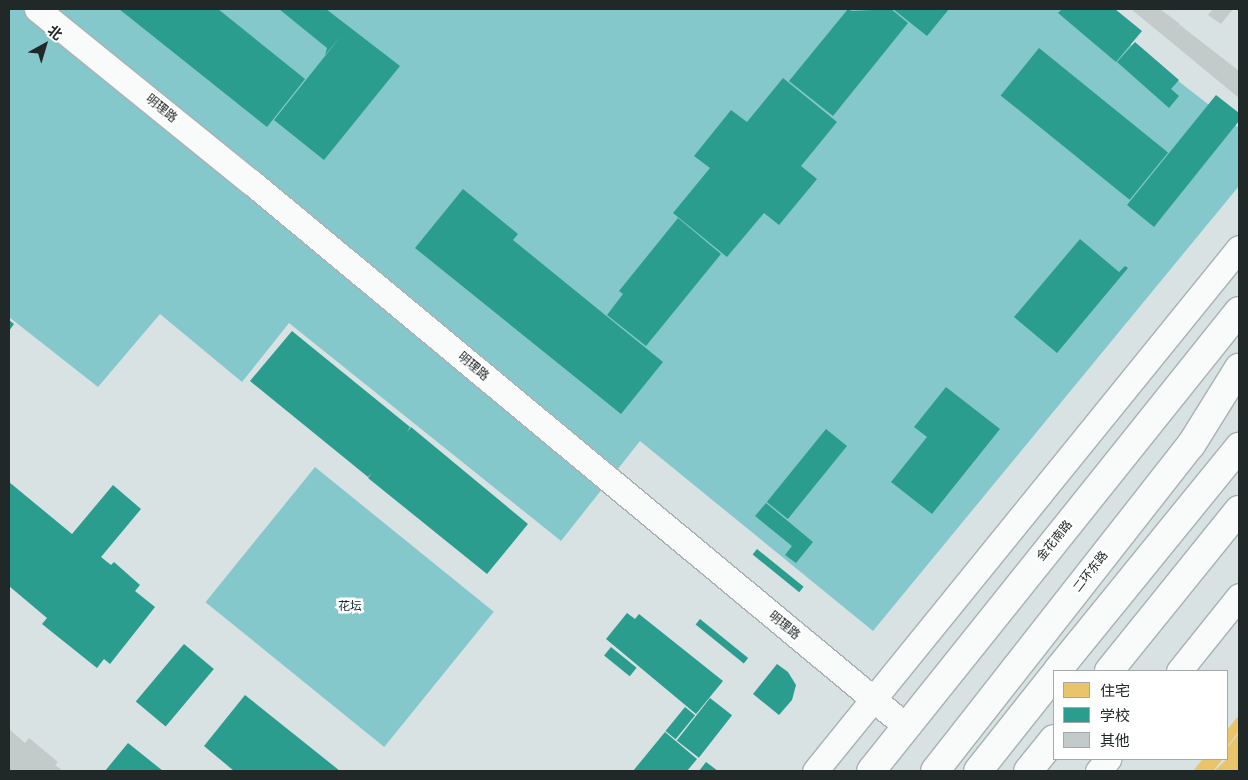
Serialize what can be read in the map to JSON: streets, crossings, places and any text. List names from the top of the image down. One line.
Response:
{"streets":{"main road":["金花南路","二环东路"],"street":["明理路"]},"crossings":[["明理路","金花南路"]],"parks":["花坛"],"legend":["住宅","学校","其他"],"north":"top right"}
